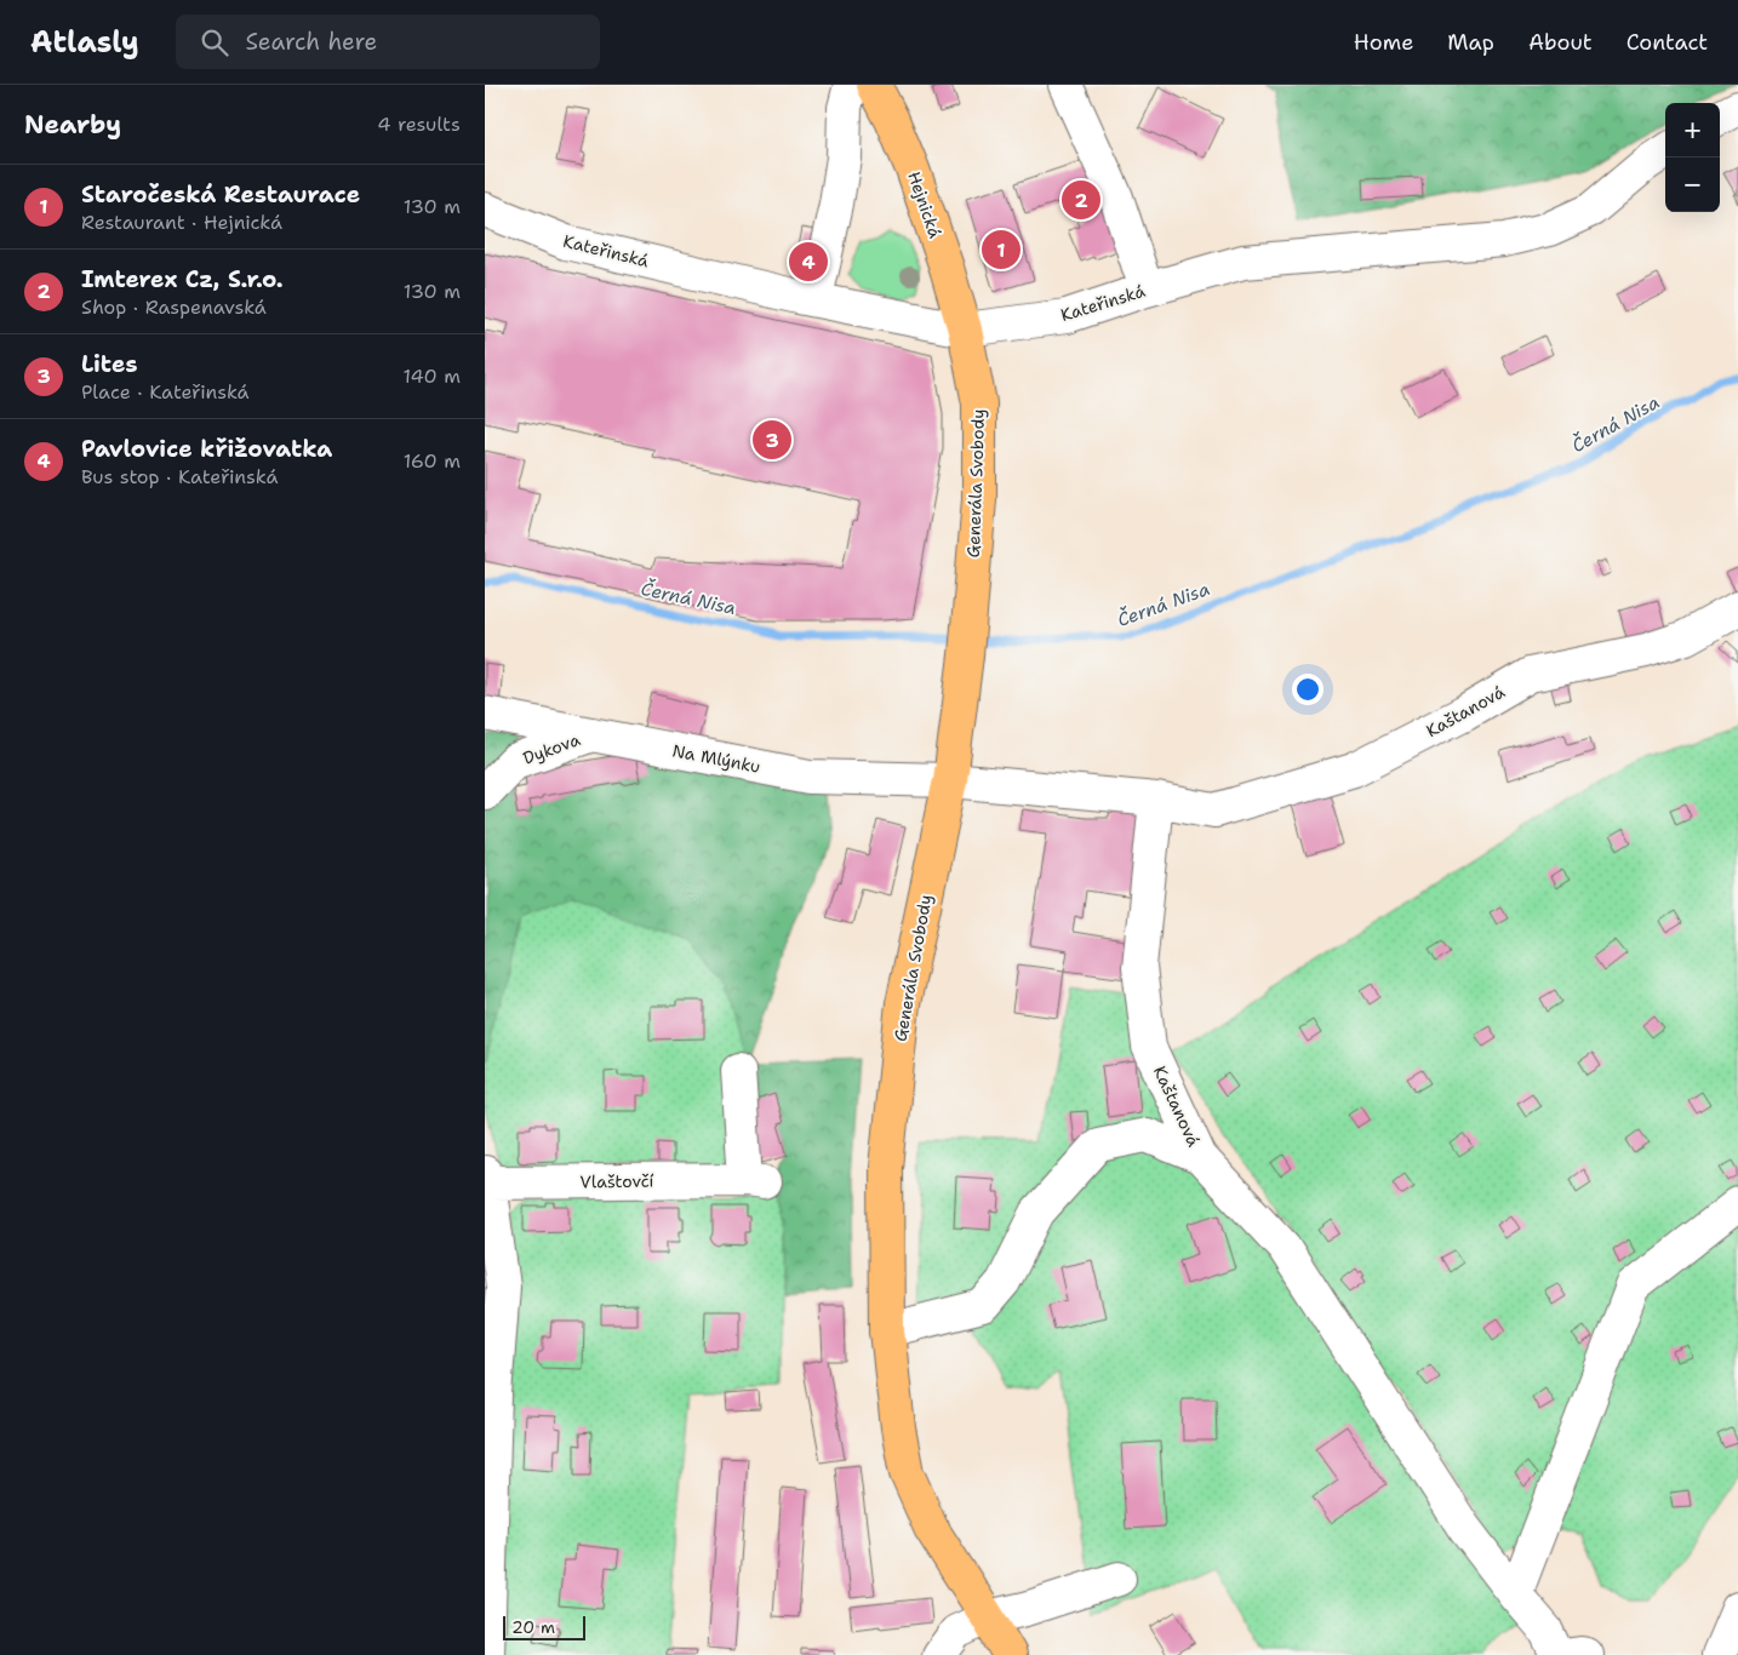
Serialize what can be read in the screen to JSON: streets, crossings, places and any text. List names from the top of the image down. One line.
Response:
{"streets":{"main road":["Hejnická","Generála Svobody"],"street":["Kateřinská","Kaštanová","Dykova","Na Mlýnku","Vlaštovčí"]},"crossings":[["Hejnická","Kateřinská"],["Hejnická","Generála Svobody"],["Kateřinská","Generála Svobody"],["Generála Svobody","Kaštanová"],["Generála Svobody","Na Mlýnku"],["Kaštanová","Na Mlýnku"],["Dykova","Na Mlýnku"]],"water":["Černá Nisa"],"scale_bar":"20 m","page":{"header":"Atlasly","search":"Search here","nav":["Home","Map","About","Contact"],"heading":["Nearby","4 results"],"map_buttons":["+","−"],"list":[{"mark":"1","name":"Staročeská Restaurace","note":"Restaurant · Hejnická","value":"130 m"},{"mark":"2","name":"Imterex Cz, S.r.o.","note":"Shop · Raspenavská","value":"130 m"},{"mark":"3","name":"Lites","note":"Place · Kateřinská","value":"140 m"},{"mark":"4","name":"Pavlovice křižovatka","note":"Bus stop · Kateřinská","value":"160 m"}],"pins":["2","1","4","3"],"scale":"20 m"}}
